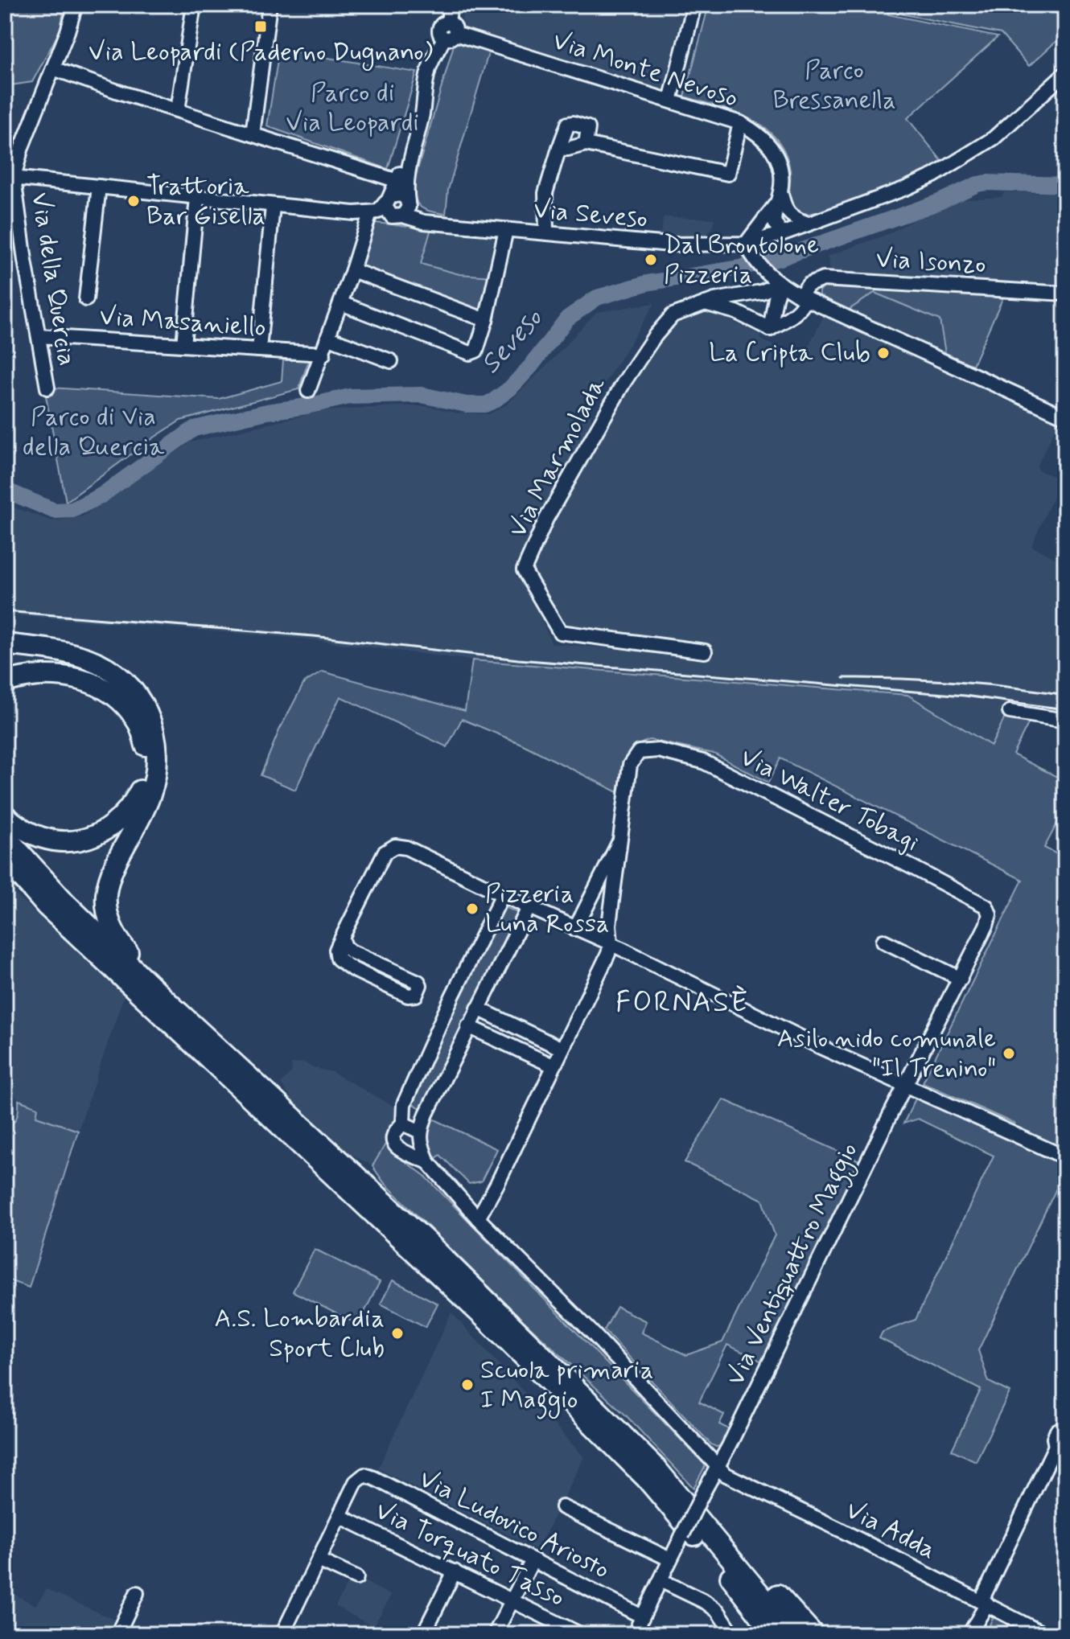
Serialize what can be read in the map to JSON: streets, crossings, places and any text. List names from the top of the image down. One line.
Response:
{"streets":{"street":["Via Monte Nevoso","Via Seveso","Via Isonzo","Via della Quercia","Via Masaniello","Via Marmolada","Via Walter Tobagi","Via Ventiquattro Maggio","Via Ludovico Ariosto","Via Adda","Via Torquato Tasso"]},"crossings":[["Via Monte Nevoso","Via Seveso"],["Via della Quercia","Via Masaniello"],["Via Walter Tobagi","Via Ventiquattro Maggio"],["Via Ventiquattro Maggio","Via Ludovico Ariosto"],["Via Ventiquattro Maggio","Via Adda"],["Via Ludovico Ariosto","Via Torquato Tasso"]],"districts":["FORNASÈ"],"water":["Seveso"],"parks":["Parco Bressanella","Parco di Via Leopardi","Parco di Via della Quercia"],"places":{"transit":["Via Leopardi (Paderno Dugnano)"],"other":["Trattoria Bar Gisella","Dal Brontolone Pizzeria","La Cripta Club","Pizzeria Luna Rossa","Asilo nido comunale \"Il Trenino\"","A.S. Lombardia Sport Club","Scuola primaria I Maggio"]}}
